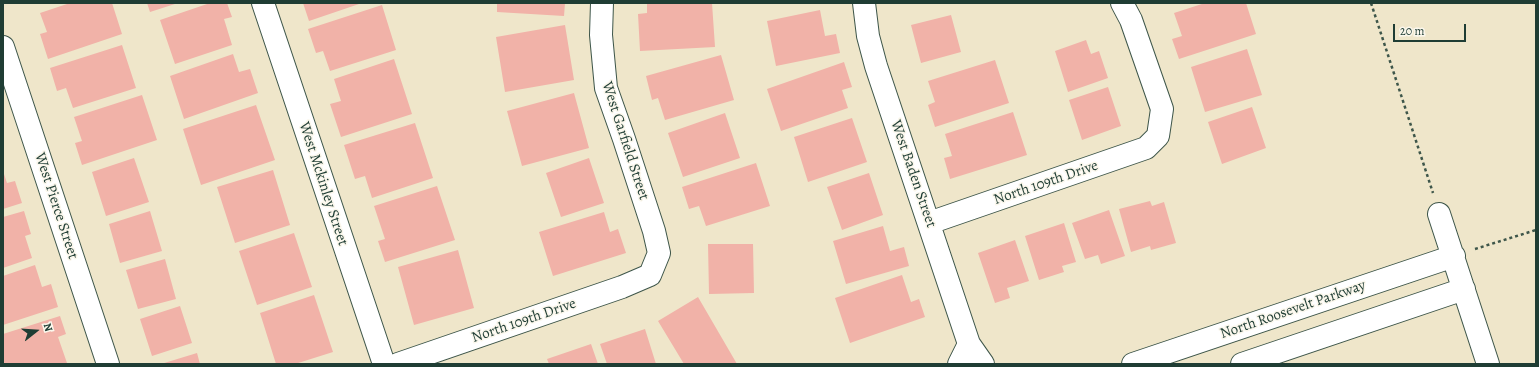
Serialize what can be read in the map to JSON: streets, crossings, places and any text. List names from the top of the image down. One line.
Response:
{"streets":{"street":["West Garfield Street","West Baden Street","North 109th Drive","West Mckinley Street","West Pierce Street","North Roosevelt Parkway"]},"crossings":[["West Garfield Street","North 109th Drive"],["West Baden Street","North 109th Drive"]],"scale_bar":"20 m","north":"right"}
